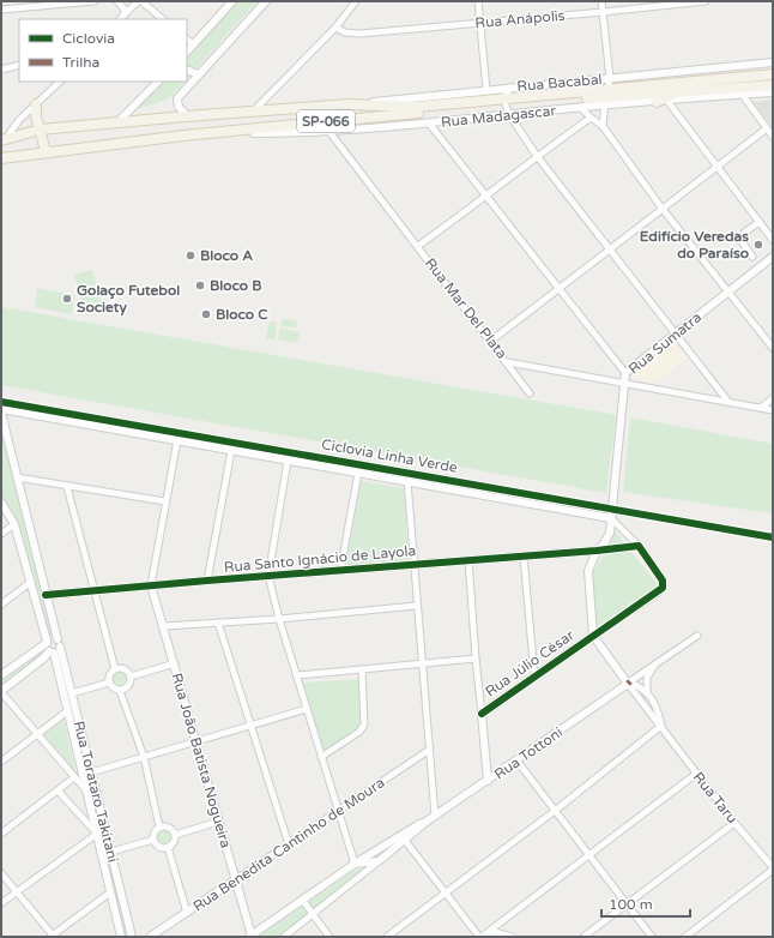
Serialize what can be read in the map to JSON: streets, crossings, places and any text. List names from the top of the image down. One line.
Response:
{"streets":{"main road":["SP-066"],"street":["Rua Anápolis","Rua Bacabal","Rua Madagascar","Rua Mar Del Plata","Rua Sumatra","Rua Santo Ignácio de Layola","Rua Júlio César","Rua Tottoni","Rua João Batista Nogueira","Rua Torataro Takitani","Rua Taru","Rua Benedita Cantinho de Moura"],"cycle path":["Ciclovia Linha Verde"]},"crossings":[["Rua Bacabal","SP-066"],["Rua Madagascar","SP-066"],["Rua Madagascar","Rua Mar Del Plata"],["Rua Mar Del Plata","Rua Sumatra"],["Rua Santo Ignácio de Layola","Rua João Batista Nogueira"],["Rua Santo Ignácio de Layola","Rua Torataro Takitani"],["Rua Júlio César","Rua Taru"],["Rua Tottoni","Rua João Batista Nogueira"],["Rua Tottoni","Rua Taru"],["Rua João Batista Nogueira","Rua Benedita Cantinho de Moura"]],"places":["Edifício Veredas do Paraíso","Bloco A","Bloco B","Golaço Futebol Society","Bloco C"],"legend":["Ciclovia","Trilha"],"scale_bar":"100 m"}
